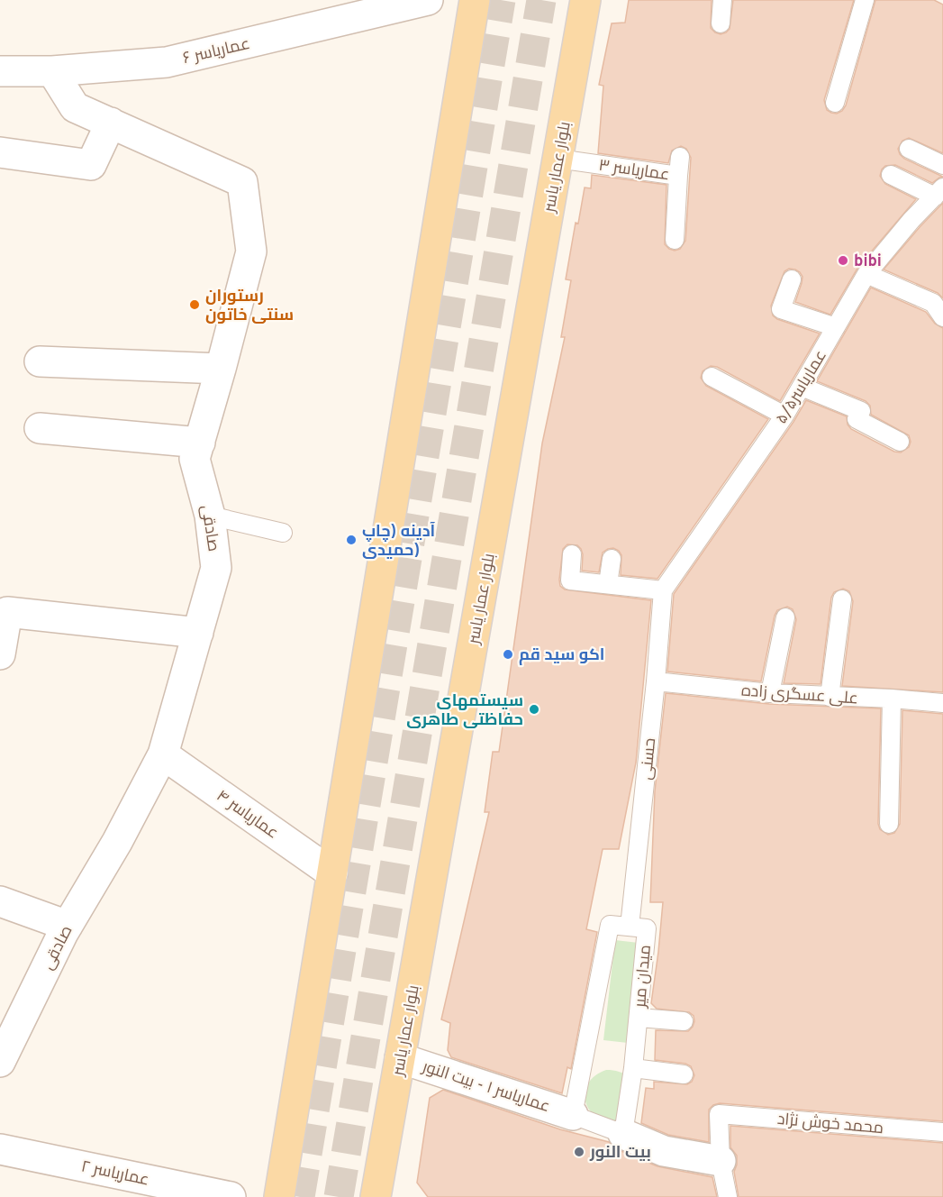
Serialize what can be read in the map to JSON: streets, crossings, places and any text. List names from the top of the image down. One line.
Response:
{"streets":{"main road":["بلوار عمار یاسر"],"street":["عماریاسر ۶","صادقی","عماریاسر ۴","عماریاسر ۱ - بیت النور","عماریاسر ۲"],"lane":["عماریاسر ۳","عماریاسر۵/۵","علی عسگری زاده","حسنی","میدان میر","محمد خوش نژاد"]},"crossings":[["عماریاسر ۶","صادقی"],["بلوار عمار یاسر","عماریاسر ۳"],["بلوار عمار یاسر","عماریاسر ۱ - بیت النور"],["عماریاسر۵/۵","حسنی"],["صادقی","عماریاسر ۴"],["علی عسگری زاده","حسنی"],["حسنی","میدان میر"],["میدان میر","عماریاسر ۱ - بیت النور"]],"places":["bibi","رستوران سنتی خاتون","آدینه (چاپ حمیدی)","اکو سید قم","سیستمهای حفاظتی طاهری","بیت النور"]}
